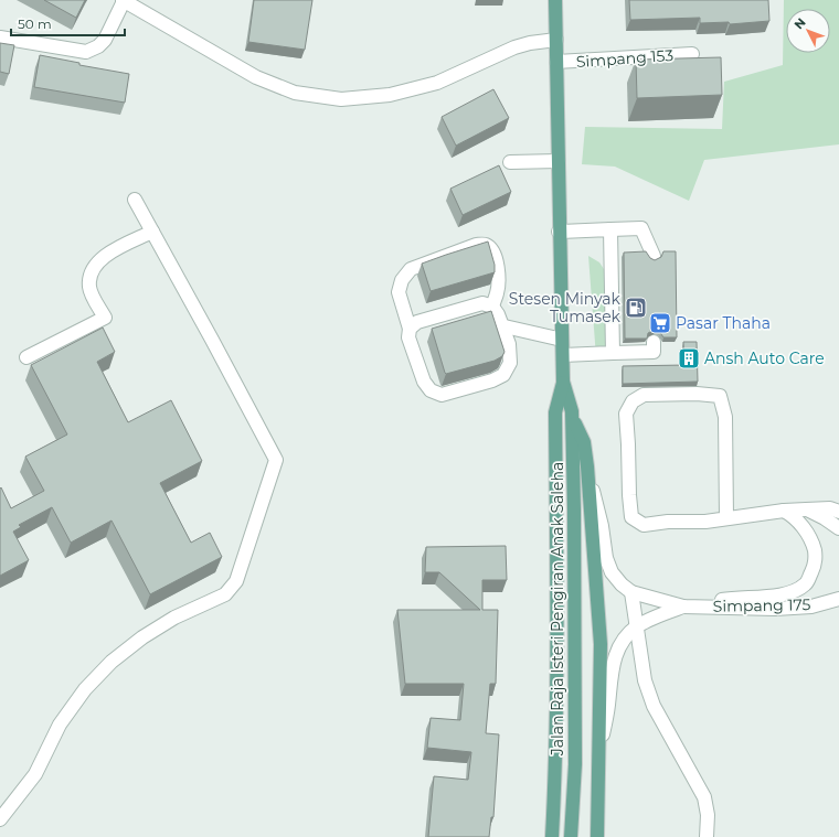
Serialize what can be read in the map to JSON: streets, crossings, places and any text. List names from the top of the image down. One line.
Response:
{"streets":{"main road":["Jalan Raja Isteri Pengiran Anak Saleha"],"street":["Simpang 153","Simpang 175"]},"crossings":[["Simpang 153","Jalan Raja Isteri Pengiran Anak Saleha"]],"places":{"fuel station":["Stesen Minyak Tumasek"],"supermarket":["Pasar Thaha"],"building":["Ansh Auto Care"]},"scale_bar":"50 m","north":"top left"}
